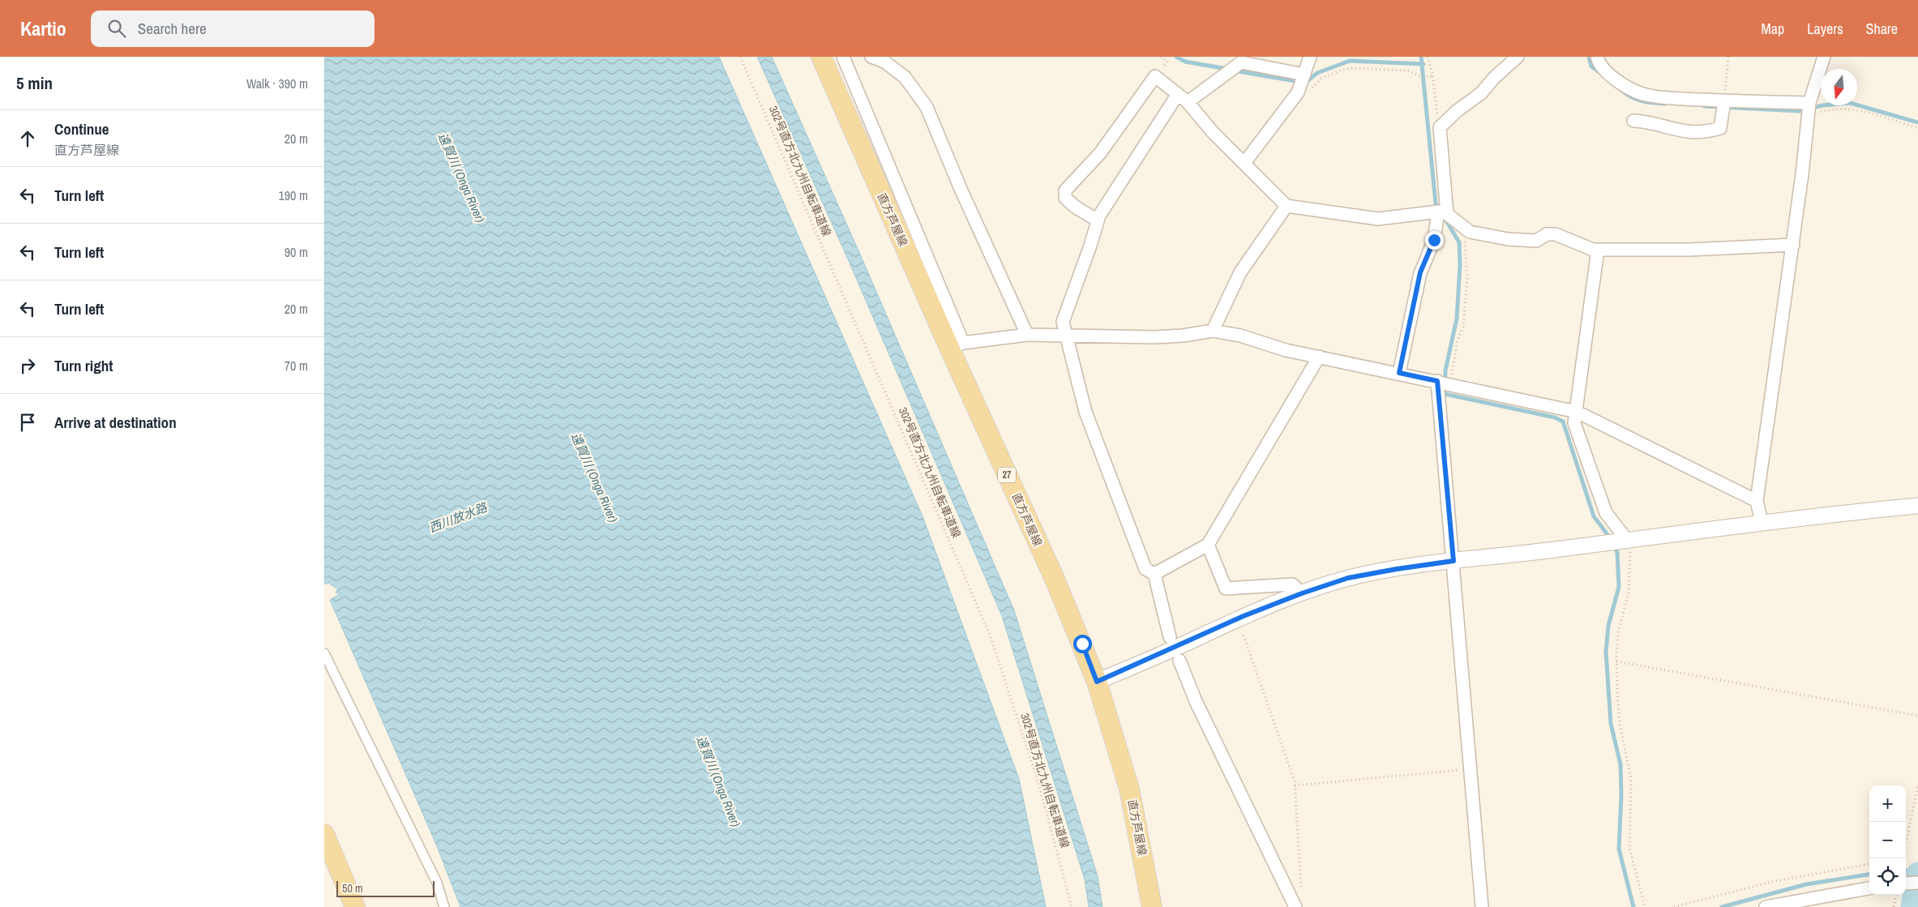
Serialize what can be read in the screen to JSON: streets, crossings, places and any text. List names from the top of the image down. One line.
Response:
{"streets":{"main road":["直方芦屋線","27"],"path":["302号直方北九州自転車道線"]},"water":["遠賀川 (Onga River)","西川放水路"],"scale_bar":"50 m","north":"bottom","page":{"header":"Kartio","search":"Search here","nav":["Map","Layers","Share"],"heading":["5 min","Walk · 390 m"],"list":[["Continue","直方芦屋線","20 m"],["Turn left","190 m"],["Turn left","90 m"],["Turn left","20 m"],["Turn right","70 m"],"Arrive at destination"],"map_buttons":["+","−"],"scale":"50 m"}}
